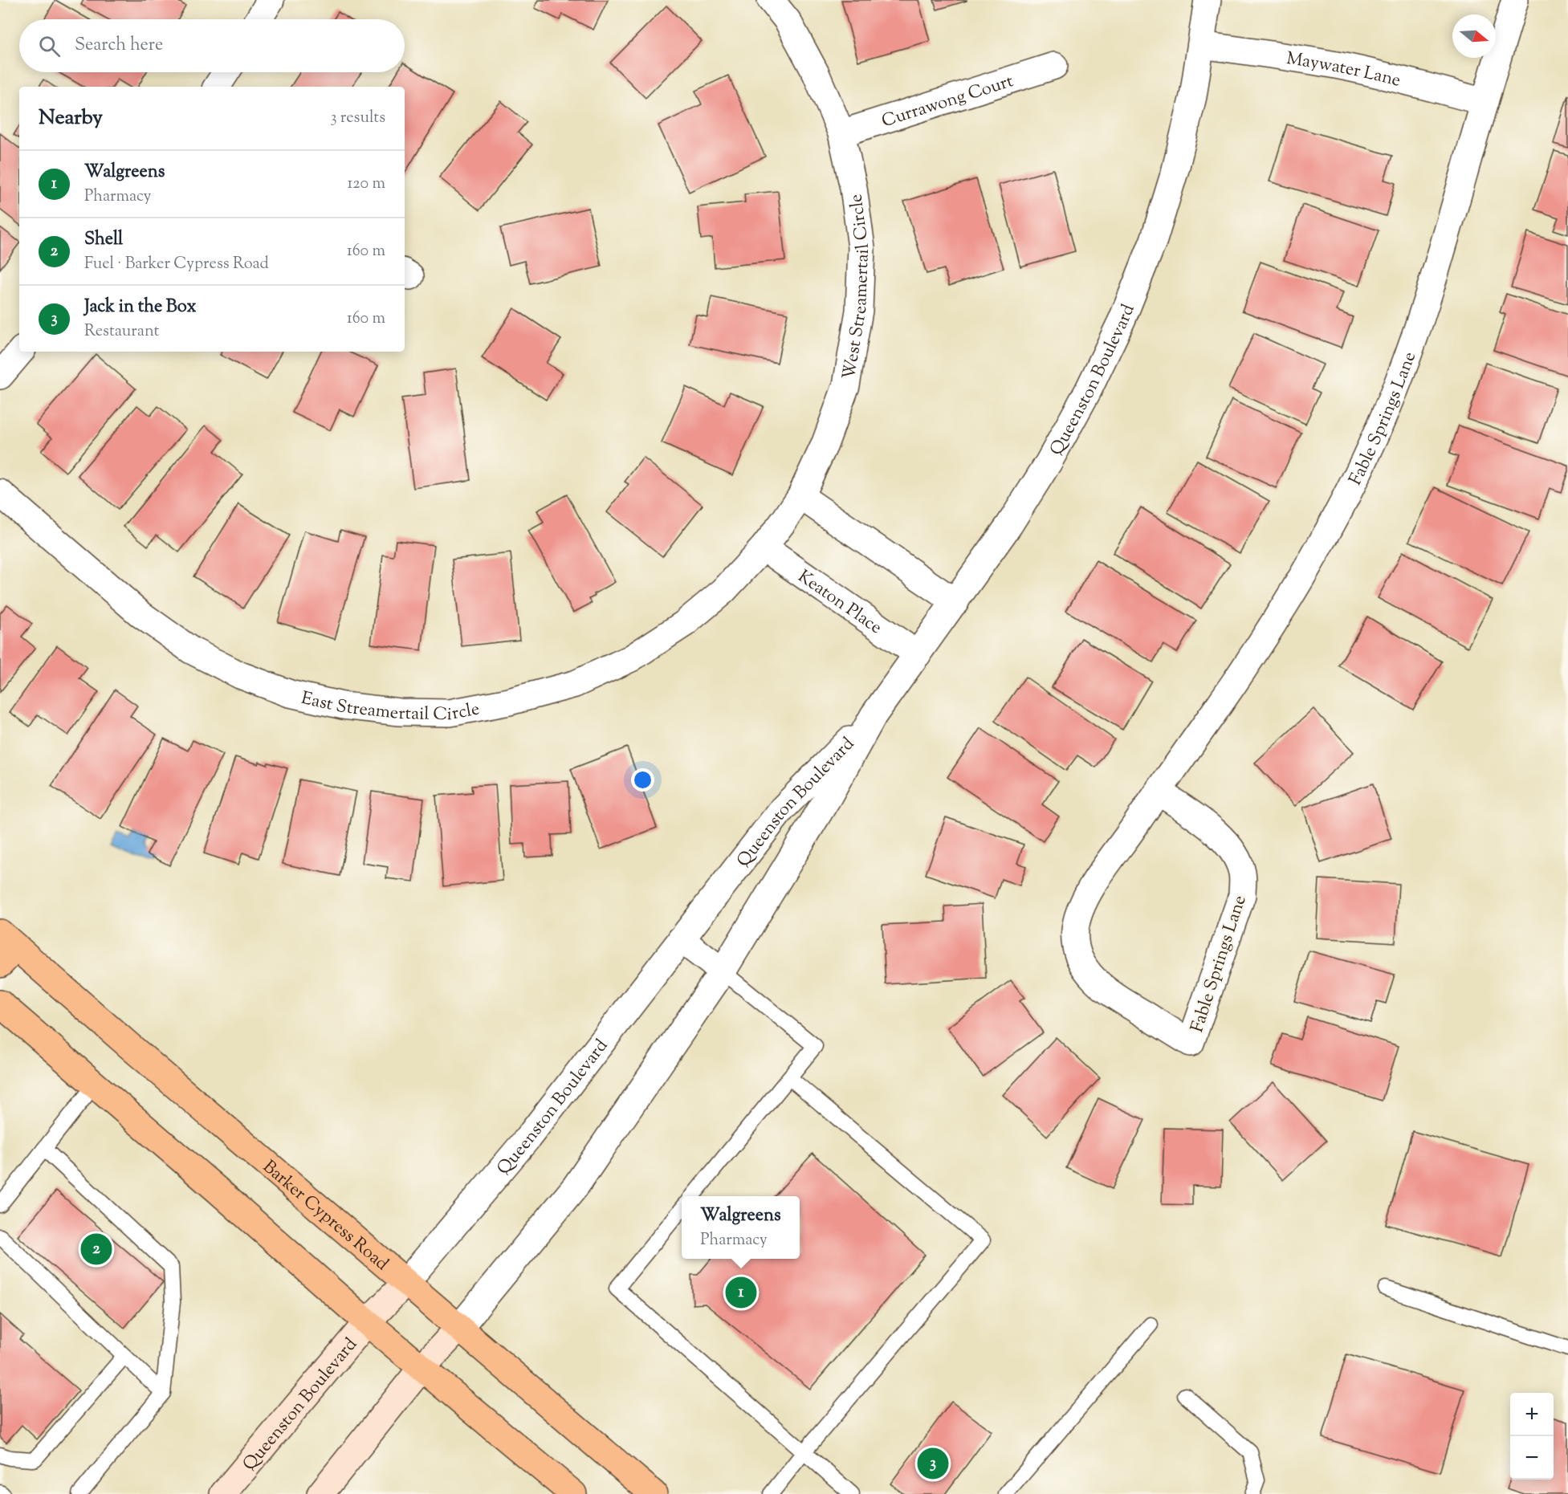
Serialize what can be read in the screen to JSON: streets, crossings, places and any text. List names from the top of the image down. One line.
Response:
{"streets":{"main road":["Queenston Boulevard","Barker Cypress Road"],"street":["Maywater Lane","Currawong Court","West Streamertail Circle","Fable Springs Lane","Keaton Place","East Streamertail Circle"]},"crossings":[["Maywater Lane","Queenston Boulevard"],["Maywater Lane","Fable Springs Lane"],["Currawong Court","West Streamertail Circle"],["West Streamertail Circle","East Streamertail Circle"],["Queenston Boulevard","Keaton Place"],["Queenston Boulevard","Barker Cypress Road"],["Keaton Place","East Streamertail Circle"]],"north":"right","page":{"search":"Search here","heading":["Nearby","3 results"],"list":[{"mark":"1","name":"Walgreens","note":"Pharmacy","value":"120 m"},{"mark":"2","name":"Shell","note":"Fuel · Barker Cypress Road","value":"160 m"},{"mark":"3","name":"Jack in the Box","note":"Restaurant","value":"160 m"}],"popup":["Walgreens","Pharmacy"],"pins":["2","1","3"],"map_buttons":["+","−"]}}
